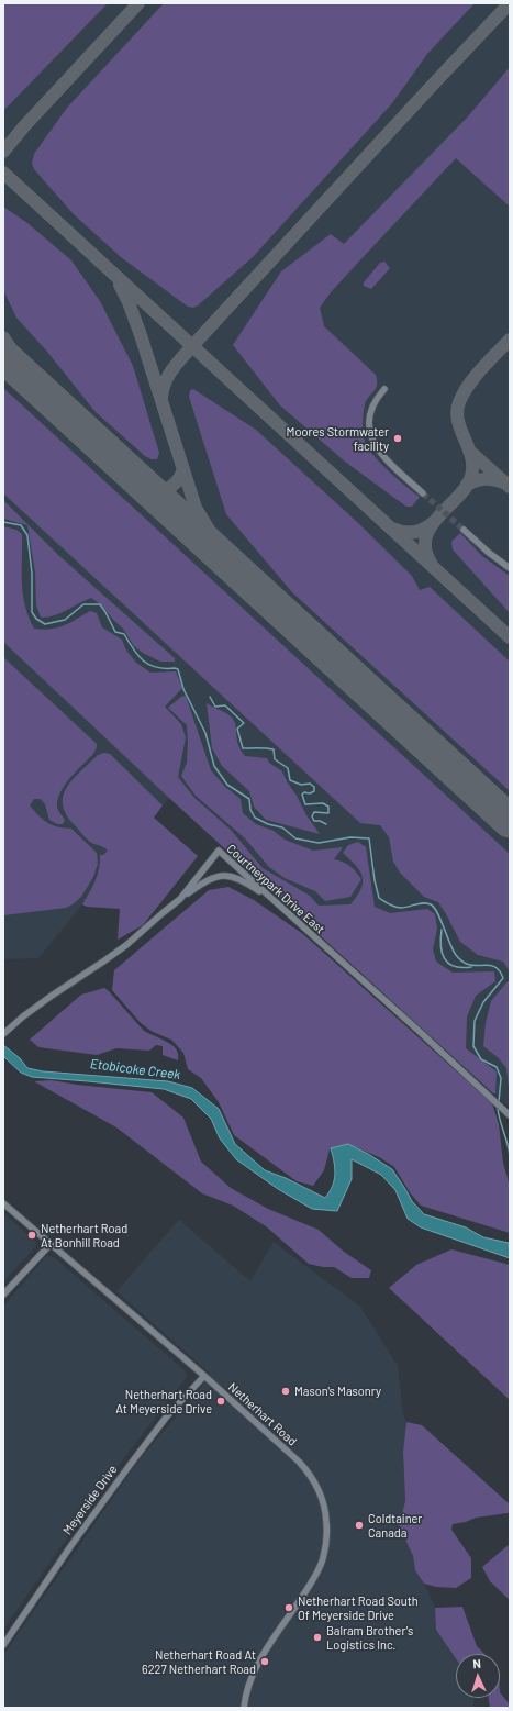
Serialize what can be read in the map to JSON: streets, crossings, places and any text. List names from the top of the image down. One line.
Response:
{"streets":{"street":["Courtneypark Drive East","Netherhart Road","Meyerside Drive"]},"crossings":[["Netherhart Road","Meyerside Drive"]],"water":["Etobicoke Creek"],"places":["Moores Stormwater facility","Netherhart Road At Bonhill Road","Mason's Masonry","Netherhart Road At Meyerside Drive","Coldtainer Canada","Netherhart Road South Of Meyerside Drive","Balram Brother's Logistics Inc.","Netherhart Road At 6227 Netherhart Road"],"north":"top"}
